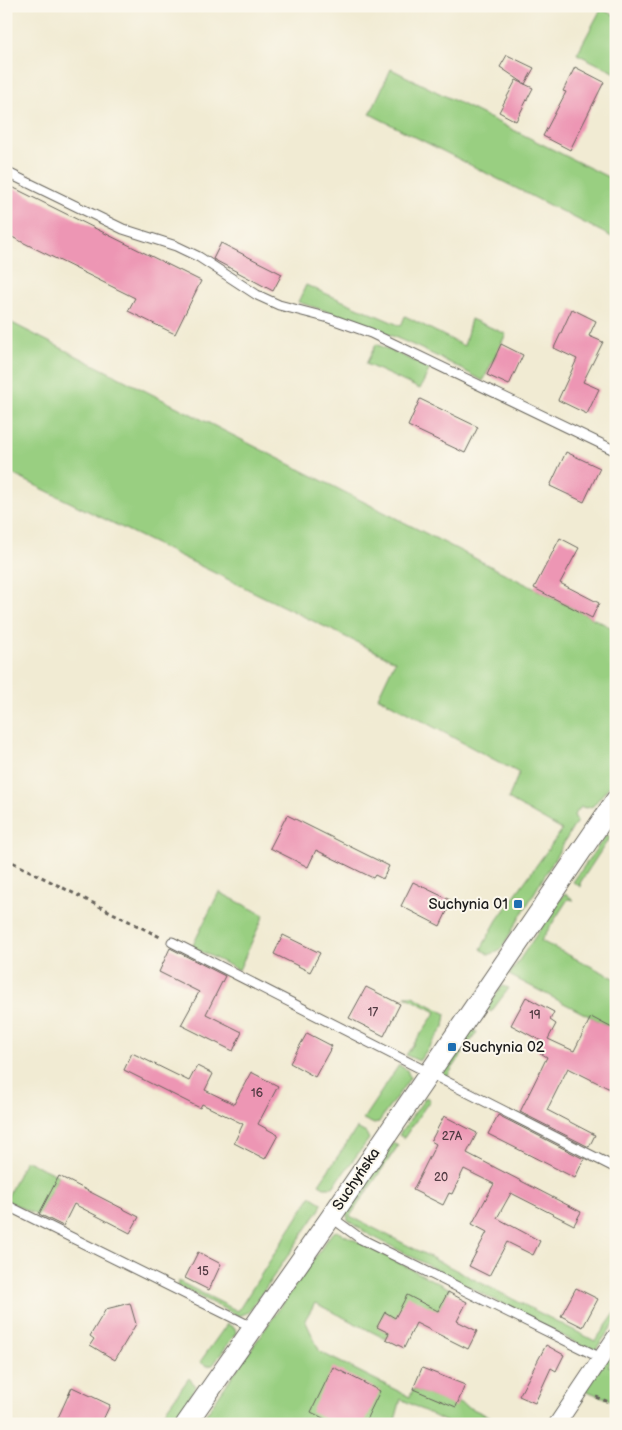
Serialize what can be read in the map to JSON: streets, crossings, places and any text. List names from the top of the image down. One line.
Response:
{"streets":{"street":["Suchyńska"]},"places":{"transit":["Suchynia 01","Suchynia 02"]},"house_numbers":["17","19","16","27A","20","15"]}
